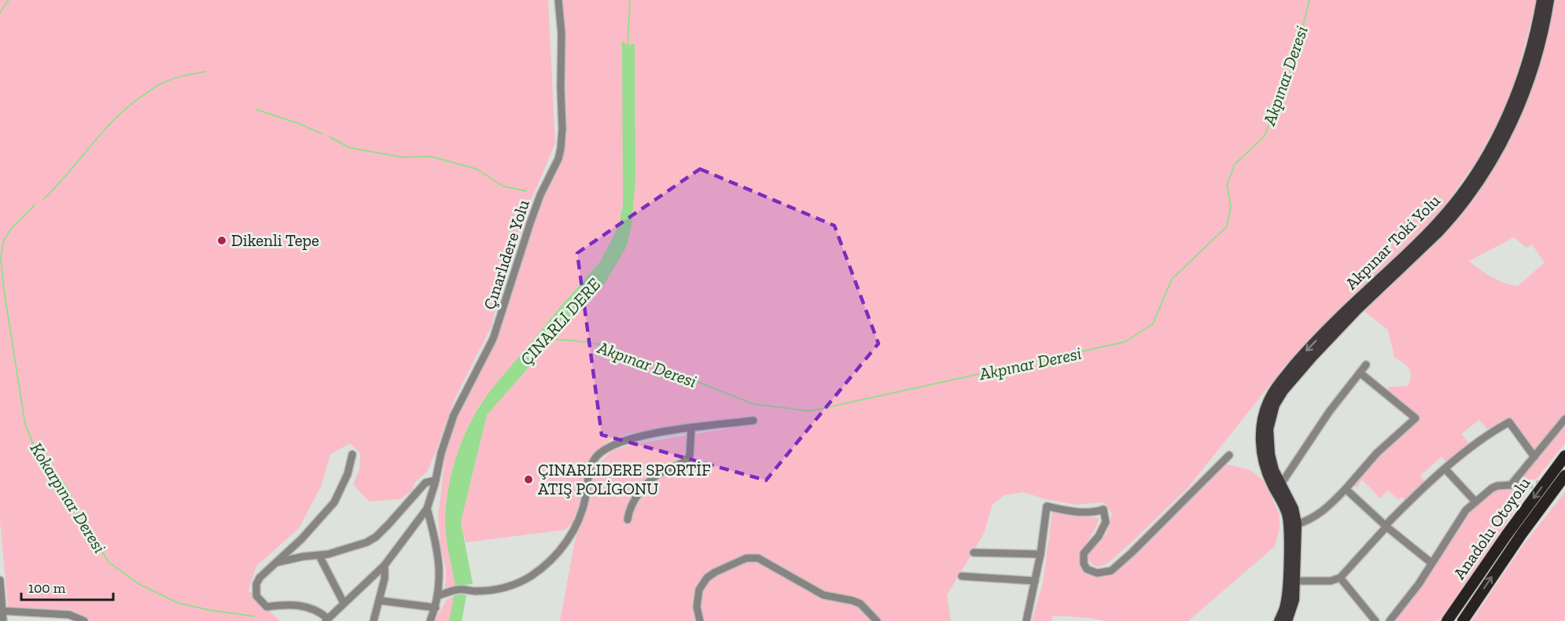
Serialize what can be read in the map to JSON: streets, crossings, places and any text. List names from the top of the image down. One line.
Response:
{"streets":{"highway":["Anadolu Otoyolu"],"main road":["Akpınar Toki Yolu"],"street":["Çınarlıdere Yolu"]},"water":["Akpınar Deresi","ÇINARLI DERE","Kokarpınar Deresi"],"places":["Dikenli Tepe","ÇINARLIDERE SPORTİF ATIŞ POLİGONU"],"scale_bar":"100 m"}
